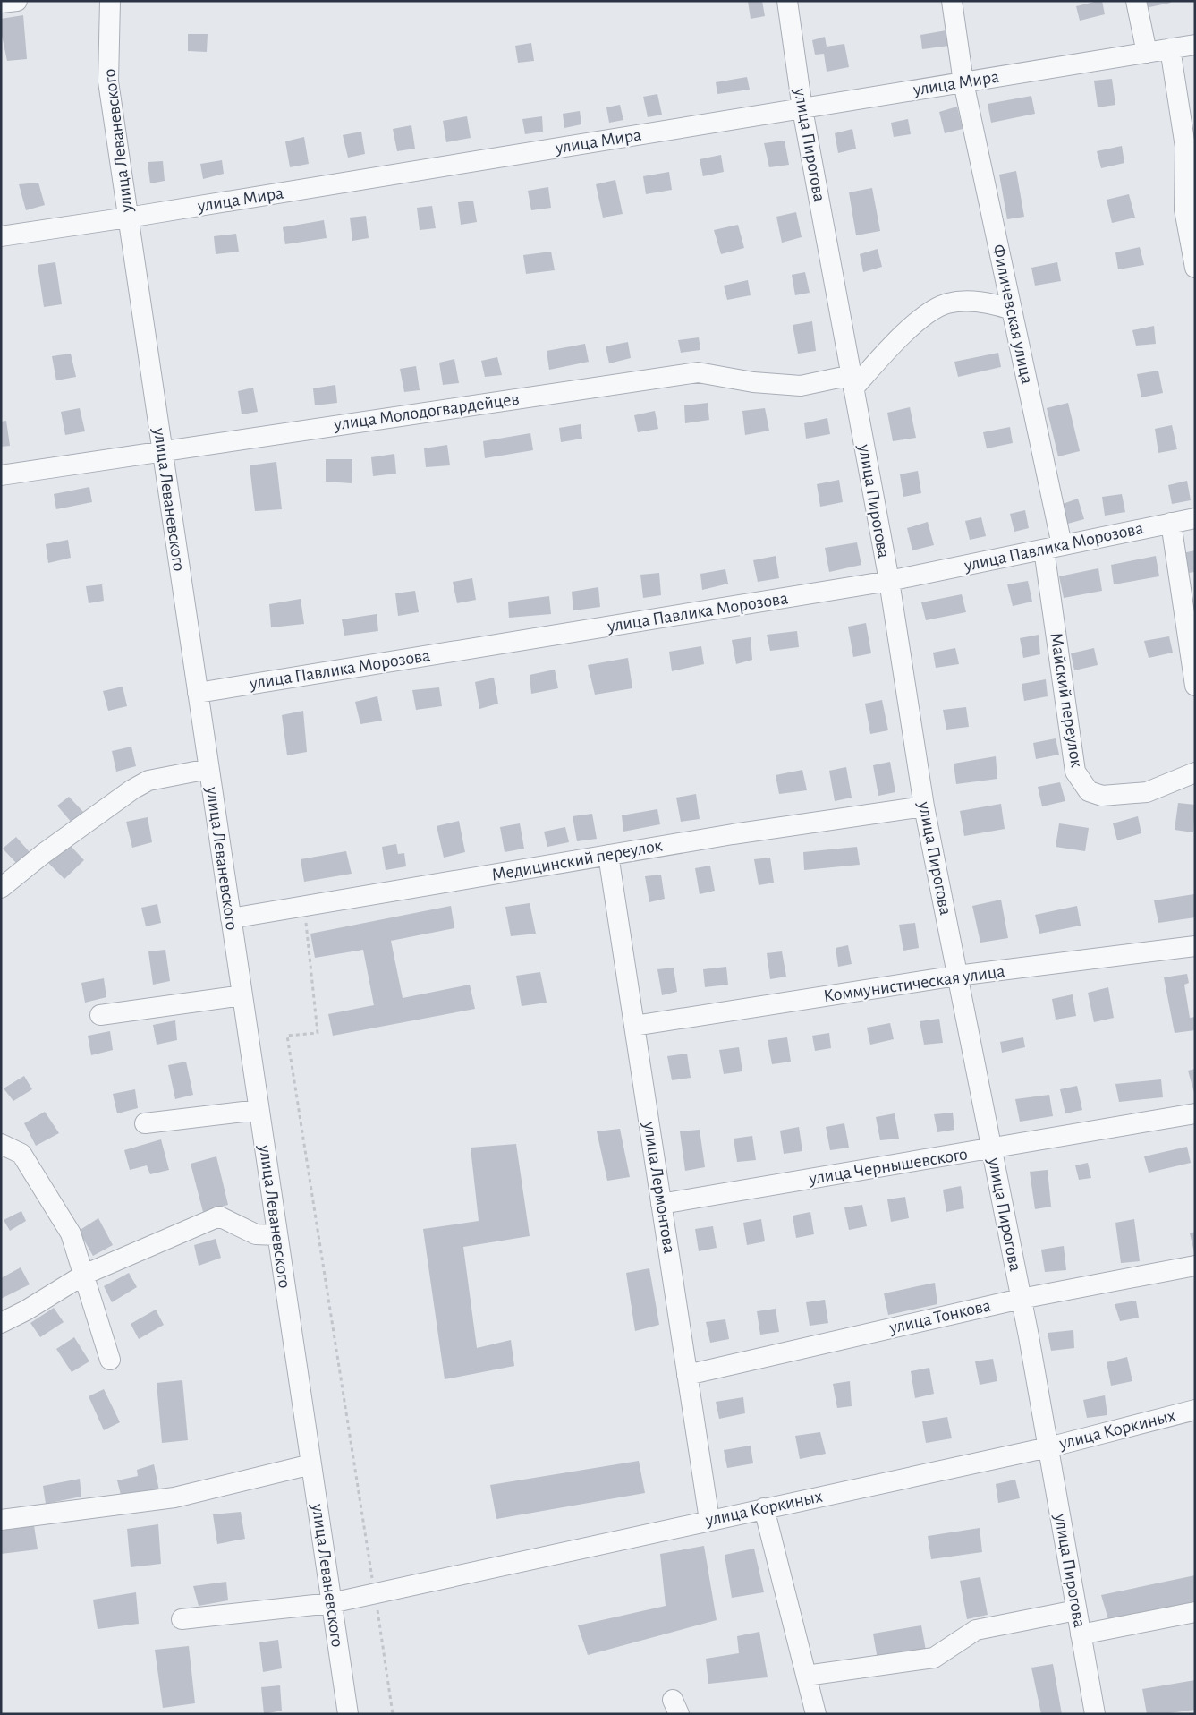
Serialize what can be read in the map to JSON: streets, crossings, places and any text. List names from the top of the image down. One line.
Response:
{"streets":{"street":["улица Мира","улица Леваневского","улица Пирогова","Филичевская улица","улица Молодогвардейцев","улица Павлика Морозова","Майский переулок","Медицинский переулок","Коммунистическая улица","улица Чернышевского","улица Лермонтова","улица Тонкова","улица Коркиных"]},"crossings":[["улица Мира","улица Леваневского"],["улица Мира","улица Пирогова"],["улица Мира","Филичевская улица"],["улица Леваневского","улица Молодогвардейцев"],["улица Леваневского","улица Павлика Морозова"],["улица Леваневского","Медицинский переулок"],["улица Леваневского","улица Коркиных"],["улица Пирогова","улица Молодогвардейцев"],["улица Пирогова","улица Павлика Морозова"],["улица Пирогова","Медицинский переулок"],["улица Пирогова","Коммунистическая улица"],["улица Пирогова","улица Чернышевского"],["улица Пирогова","улица Тонкова"],["улица Пирогова","улица Коркиных"],["Филичевская улица","улица Павлика Морозова"],["Филичевская улица","Майский переулок"],["улица Павлика Морозова","Майский переулок"],["Медицинский переулок","улица Лермонтова"],["Коммунистическая улица","улица Лермонтова"],["улица Чернышевского","улица Лермонтова"],["улица Лермонтова","улица Тонкова"],["улица Лермонтова","улица Коркиных"]]}
